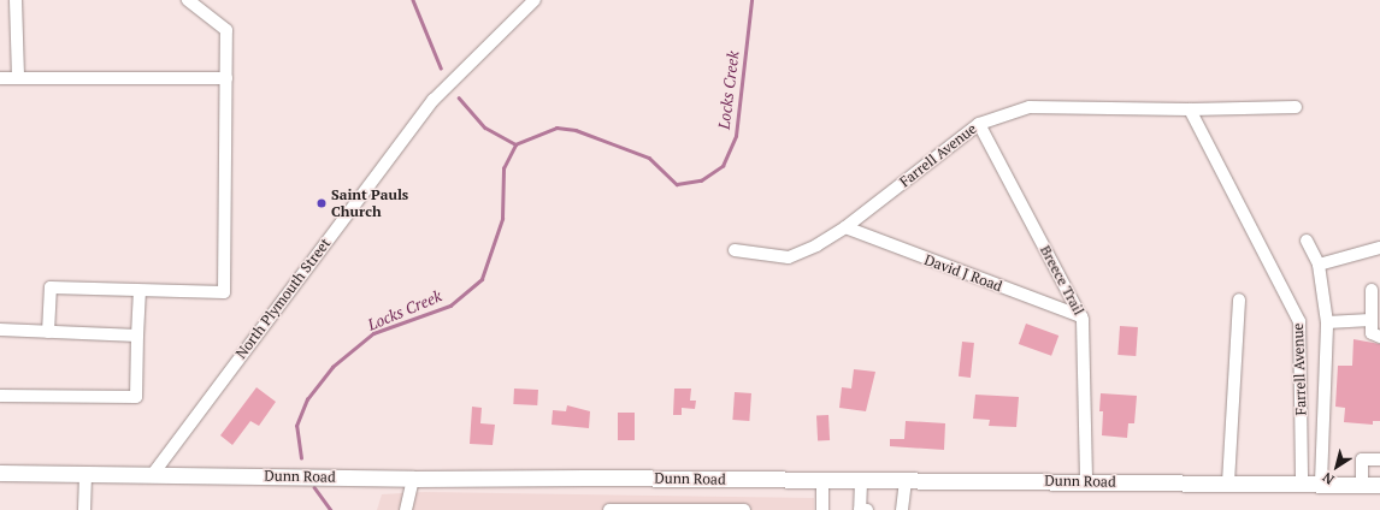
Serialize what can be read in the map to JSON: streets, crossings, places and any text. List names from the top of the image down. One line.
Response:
{"streets":{"main road":["Dunn Road"],"street":["Farrell Avenue","David J Road","Breece Trail","North Plymouth Street"]},"crossings":[["Farrell Avenue","David J Road"],["Farrell Avenue","Breece Trail"],["Farrell Avenue","Dunn Road"],["David J Road","Breece Trail"],["Breece Trail","Dunn Road"],["North Plymouth Street","Dunn Road"]],"water":["Locks Creek"],"places":["Saint Pauls Church"],"north":"bottom left"}
